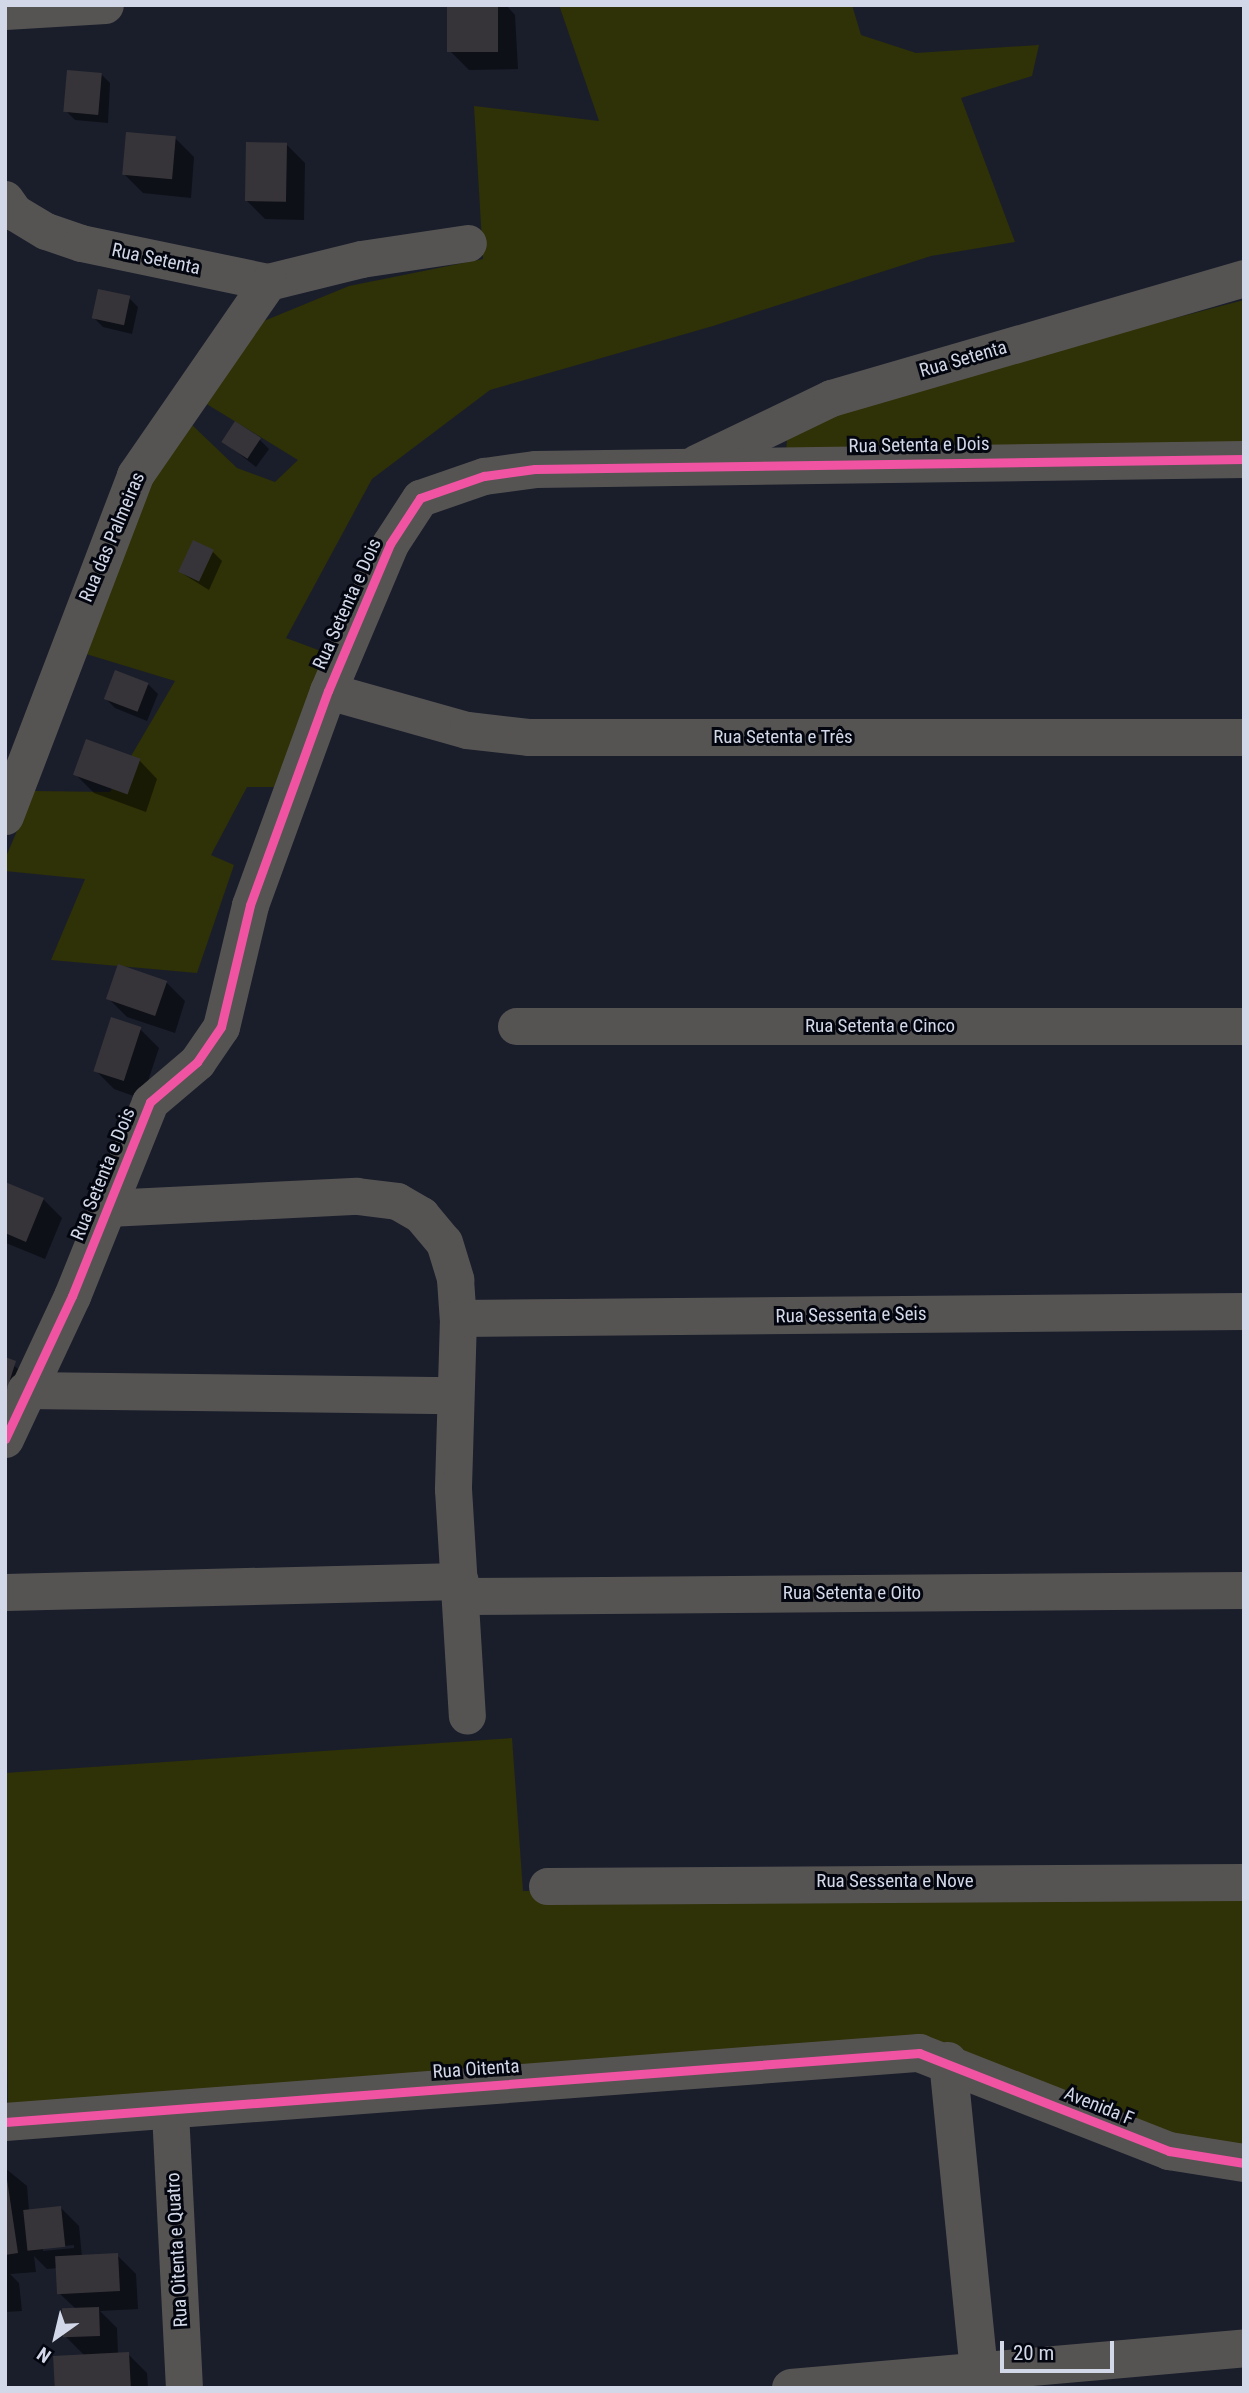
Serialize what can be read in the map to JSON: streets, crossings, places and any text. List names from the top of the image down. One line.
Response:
{"streets":{"street":["Rua Setenta","Rua Setenta e Dois","Rua das Palmeiras","Rua Setenta e Três","Rua Setenta e Cinco","Rua Sessenta e Seis","Rua Setenta e Oito","Rua Sessenta e Nove","Rua Oitenta","Avenida F","Rua Oitenta e Quatro"]},"crossings":[["Rua Setenta","Rua Setenta e Dois"],["Rua Setenta","Rua das Palmeiras"],["Rua Setenta e Dois","Rua Setenta e Três"],["Rua Oitenta","Avenida F"],["Rua Oitenta","Rua Oitenta e Quatro"]],"scale_bar":"20 m","north":"bottom left"}
